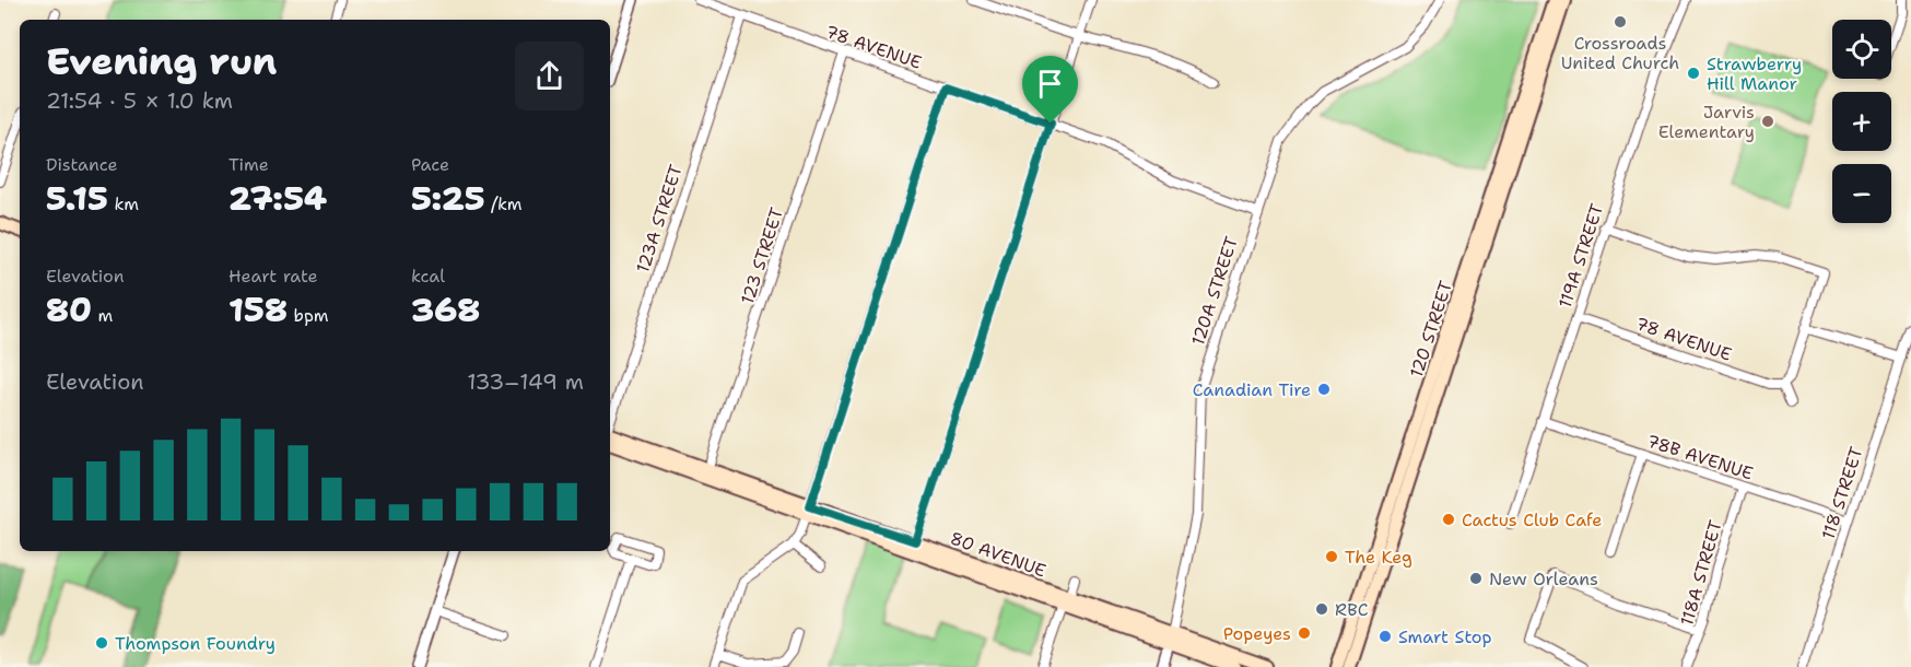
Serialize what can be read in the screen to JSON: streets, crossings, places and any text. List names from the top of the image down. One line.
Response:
{"streets":{"main road":["120 STREET","80 AVENUE"],"street":["78 AVENUE","123A STREET","123 STREET","119A STREET","120A STREET","78B AVENUE","118 STREET","118A STREET"]},"crossings":[["78 AVENUE","123A STREET"],["78 AVENUE","123 STREET"],["78 AVENUE","119A STREET"],["78 AVENUE","120A STREET"],["123 STREET","80 AVENUE"],["119A STREET","78B AVENUE"],["120A STREET","80 AVENUE"],["78B AVENUE","118 STREET"],["78B AVENUE","118A STREET"]],"places":["Crossroads United Church","Strawberry Hill Manor","Jarvis Elementary","Canadian Tire","Cactus Club Cafe","The Keg","New Orleans","RBC","Popeyes","Smart Stop","Thompson Foundry"],"page":{"map_buttons":["+","−"],"heading":["Evening run","21:54 · 5 × 1.0 km"],"stats":[["Distance","5.15 km"],["Time","27:54"],["Pace","5:25 /km"],["Elevation","80 m"],["Heart rate","158 bpm"],["kcal","368"]],"chart":["Elevation","133–149 m"]}}
